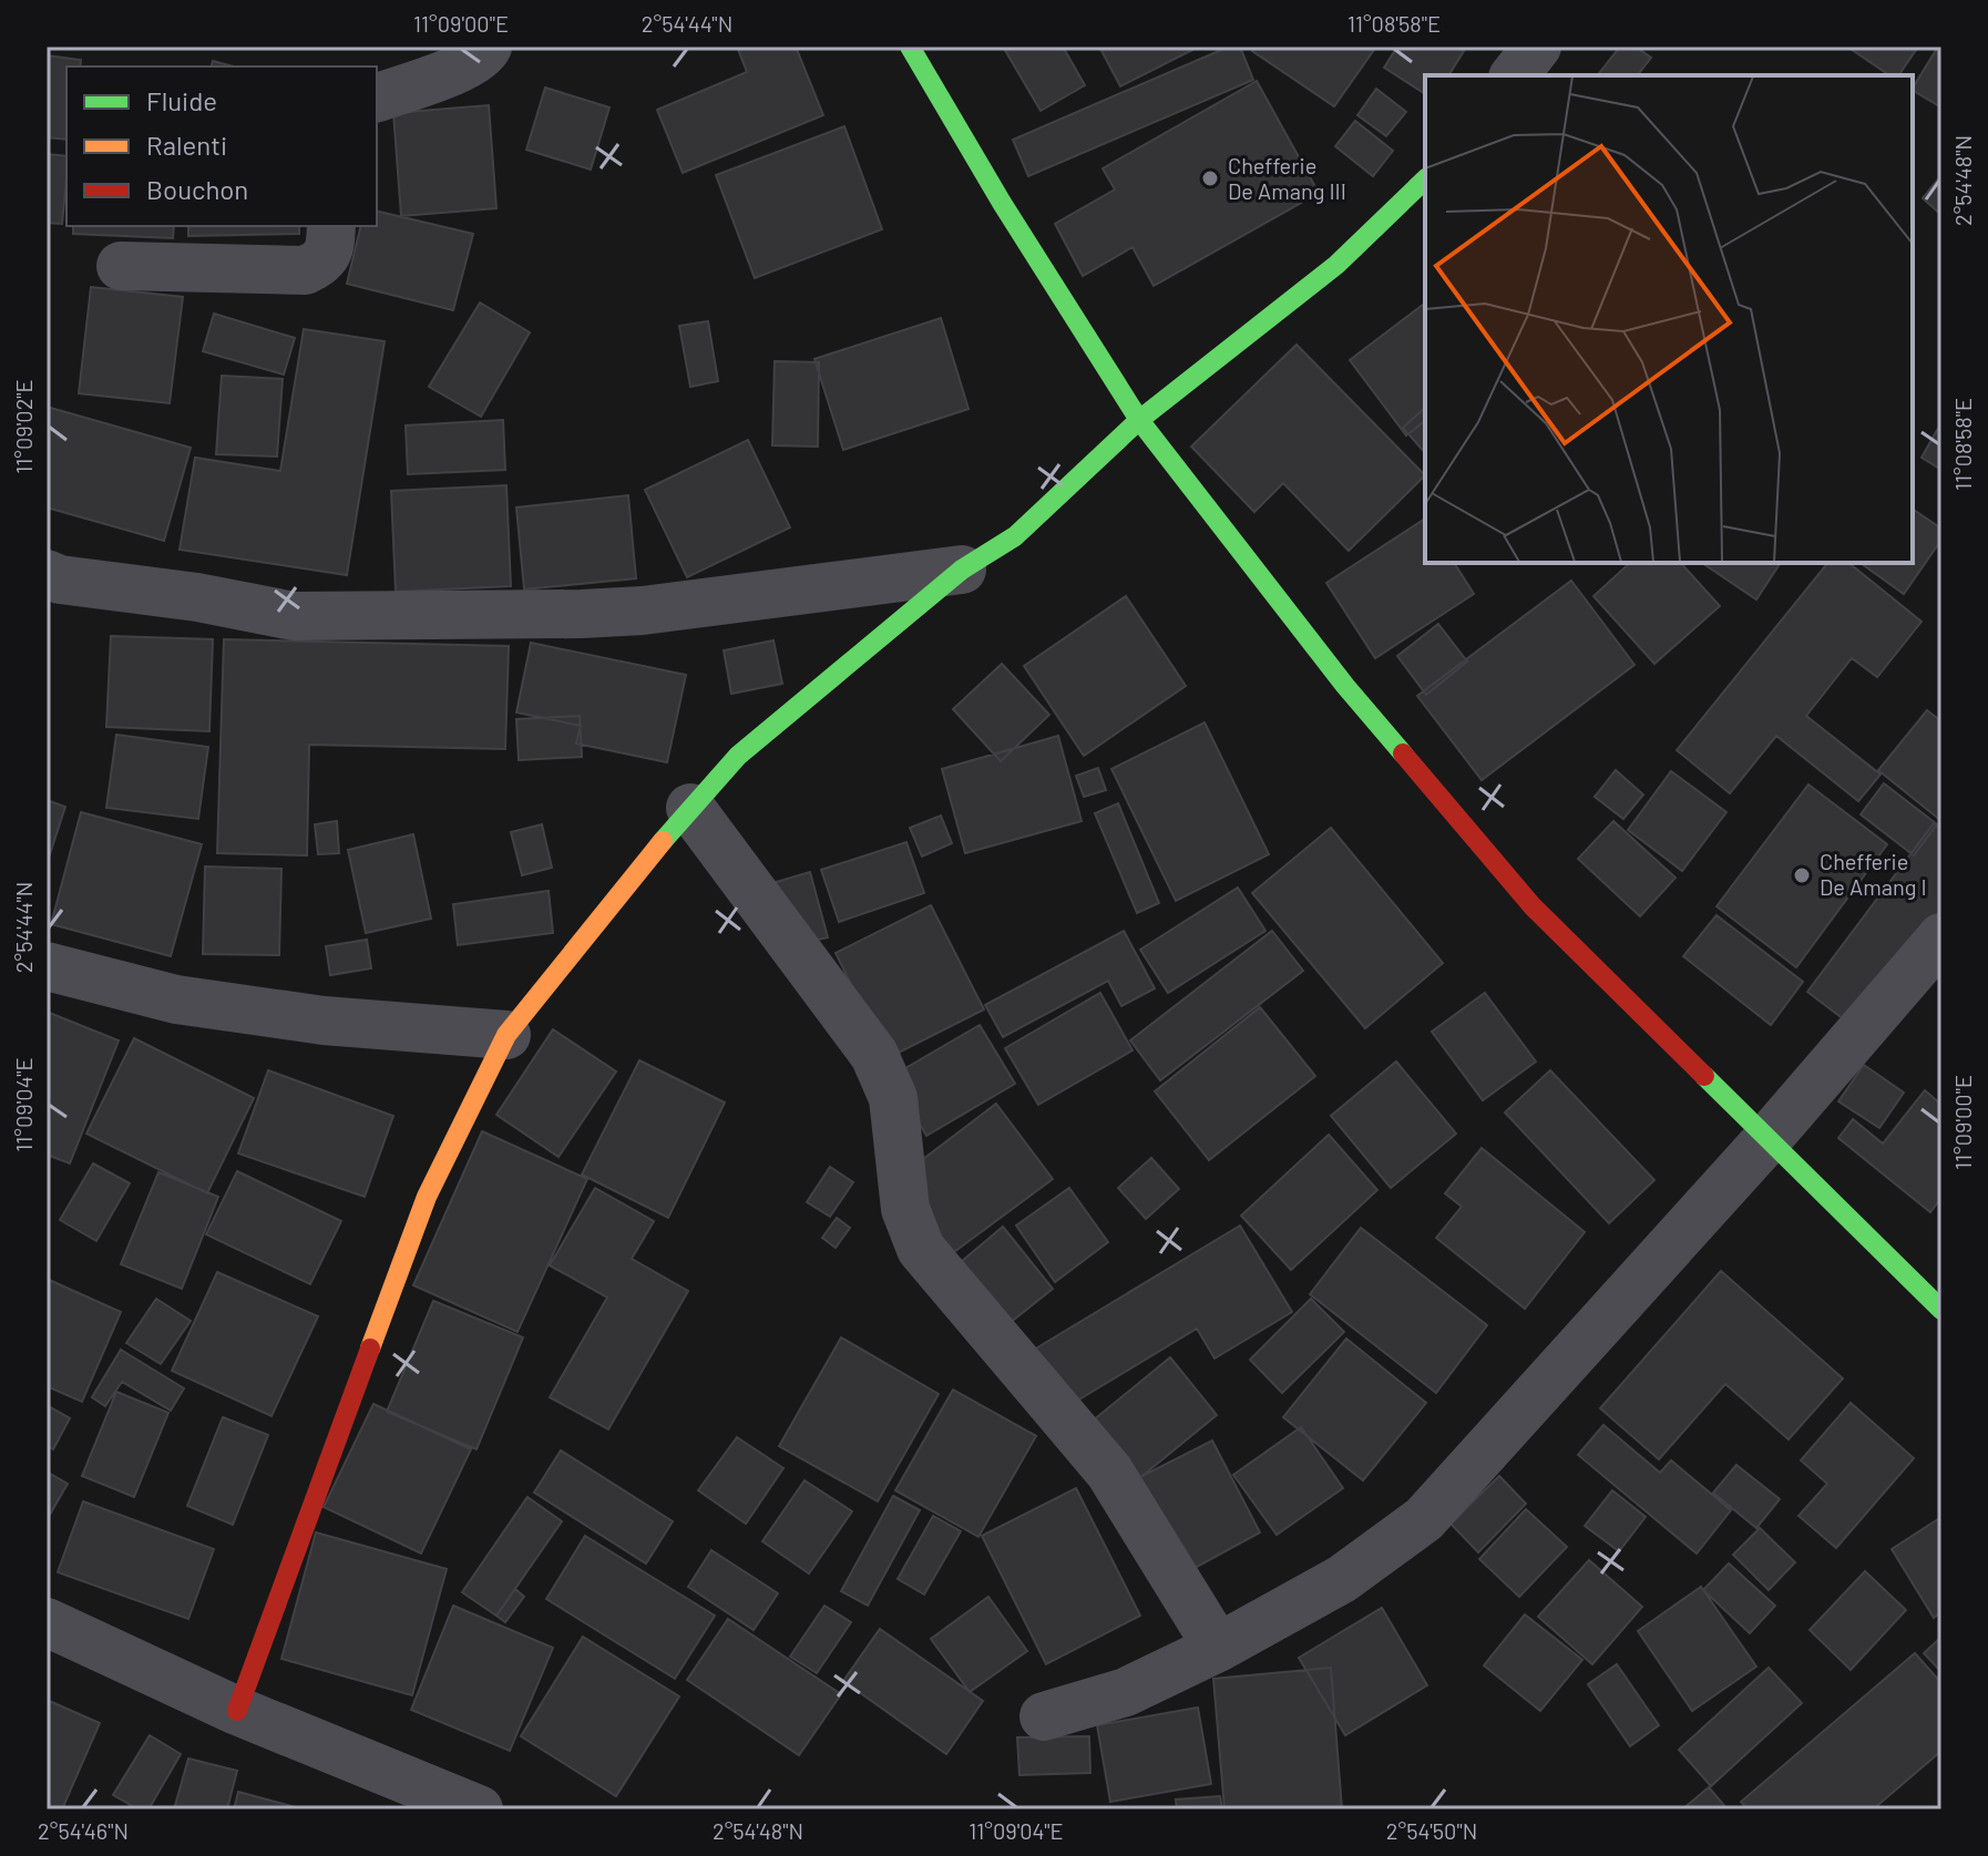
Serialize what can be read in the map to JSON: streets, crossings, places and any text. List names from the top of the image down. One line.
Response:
{"places":["Chefferie De Amang III","Chefferie De Amang I"],"legend":["Fluide","Ralenti","Bouchon"],"coordinates":["11°09'00\"E","2°54'44\"N","11°08'58\"E","2°54'48\"N","11°09'02\"E","11°09'04\"E","2°54'46\"N","2°54'50\"N"]}
